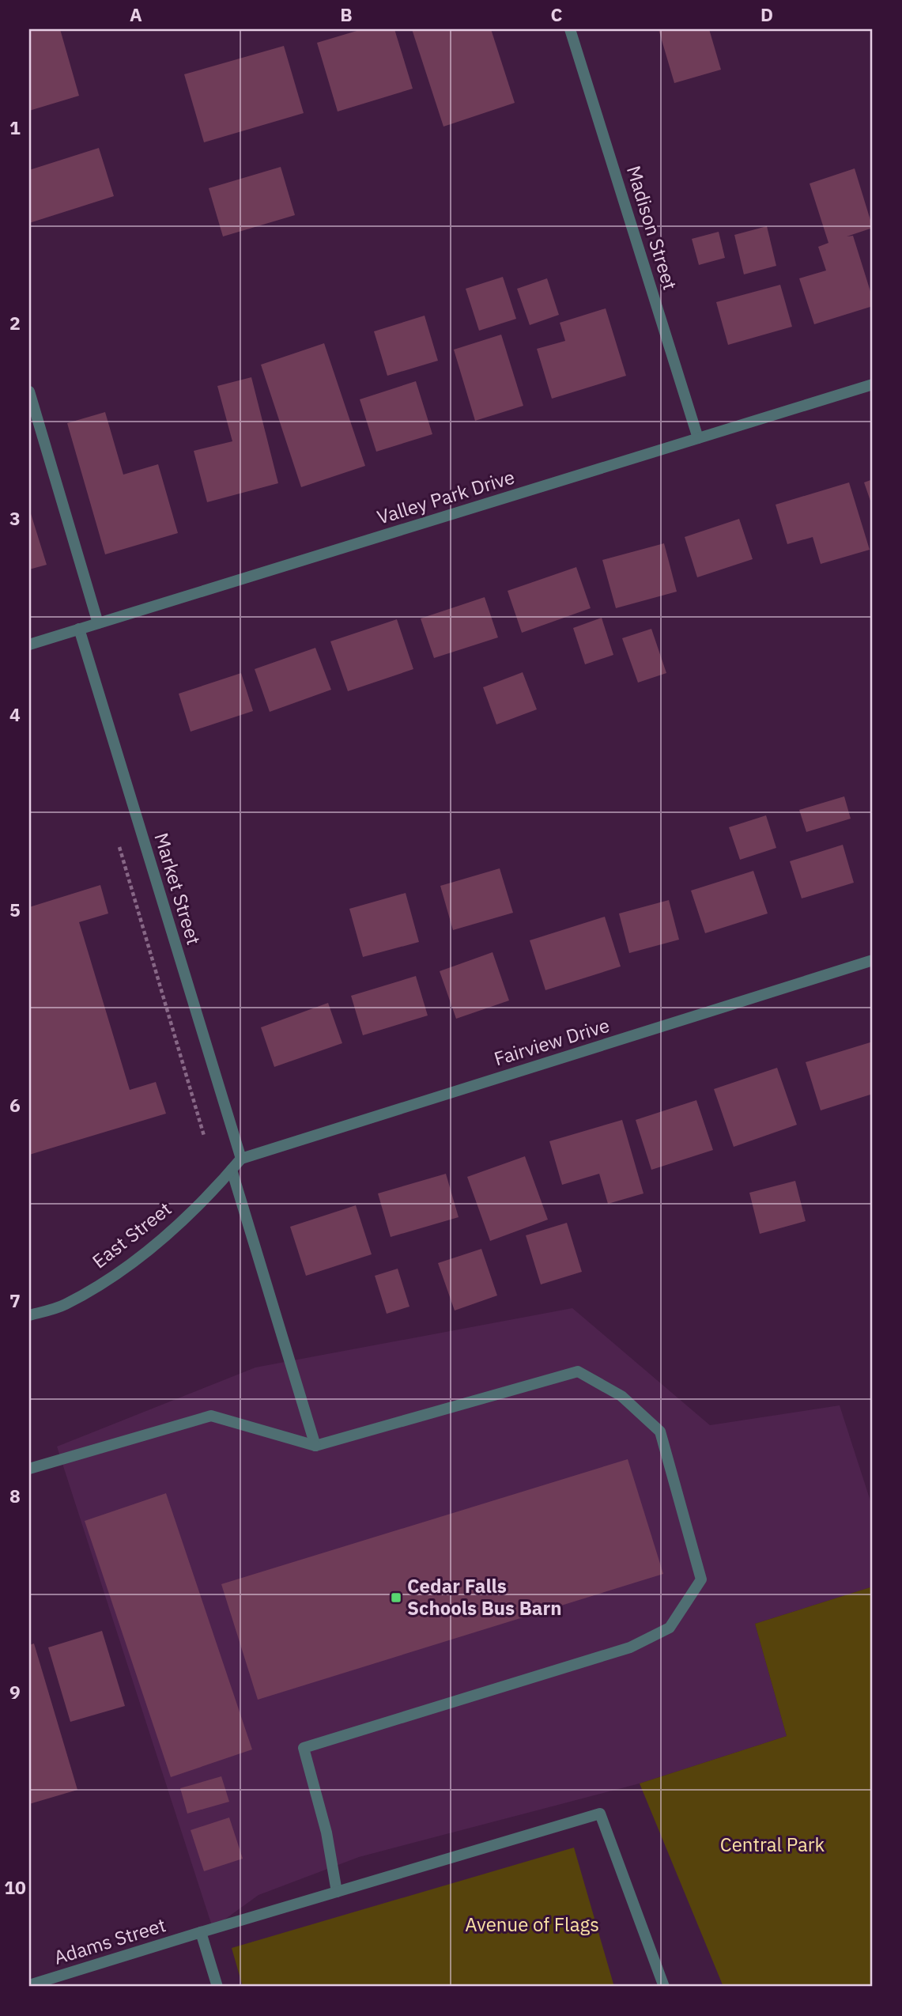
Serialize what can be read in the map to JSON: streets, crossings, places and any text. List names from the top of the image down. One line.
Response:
{"streets":{"street":["Madison Street","Valley Park Drive","Market Street","Fairview Drive","East Street","Adams Street"]},"crossings":[["Madison Street","Valley Park Drive"],["Valley Park Drive","Market Street"],["Market Street","Fairview Drive"],["Market Street","East Street"],["Fairview Drive","East Street"]],"parks":["Central Park","Avenue of Flags"],"places":{"transit":["Cedar Falls Schools Bus Barn"]},"grid":{"columns":["A","B","C","D"],"rows":["1","2","3","4","5","6","7","8","9","10"]}}
